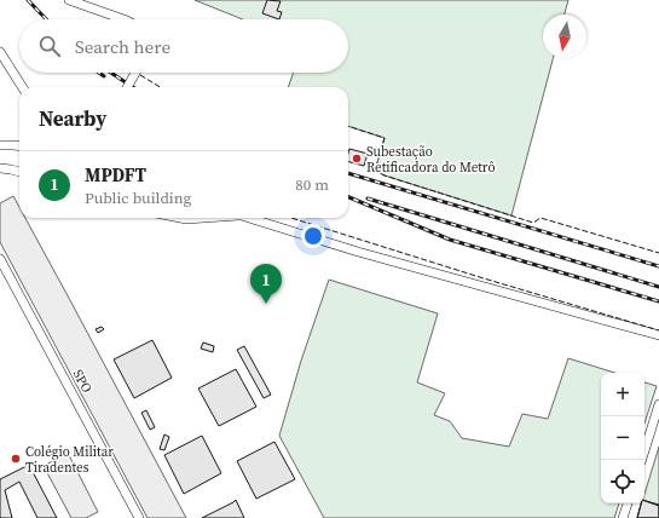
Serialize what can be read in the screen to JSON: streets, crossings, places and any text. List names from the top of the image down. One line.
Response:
{"streets":{"street":["SPO"]},"places":["Subestação Retificadora do Metrô","Colégio Militar Tiradentes"],"north":"bottom","page":{"search":"Search here","heading":"Nearby","list":[{"mark":"1","name":"MPDFT","note":"Public building","value":"80 m"}],"pins":"1","map_buttons":["+","−"]}}
